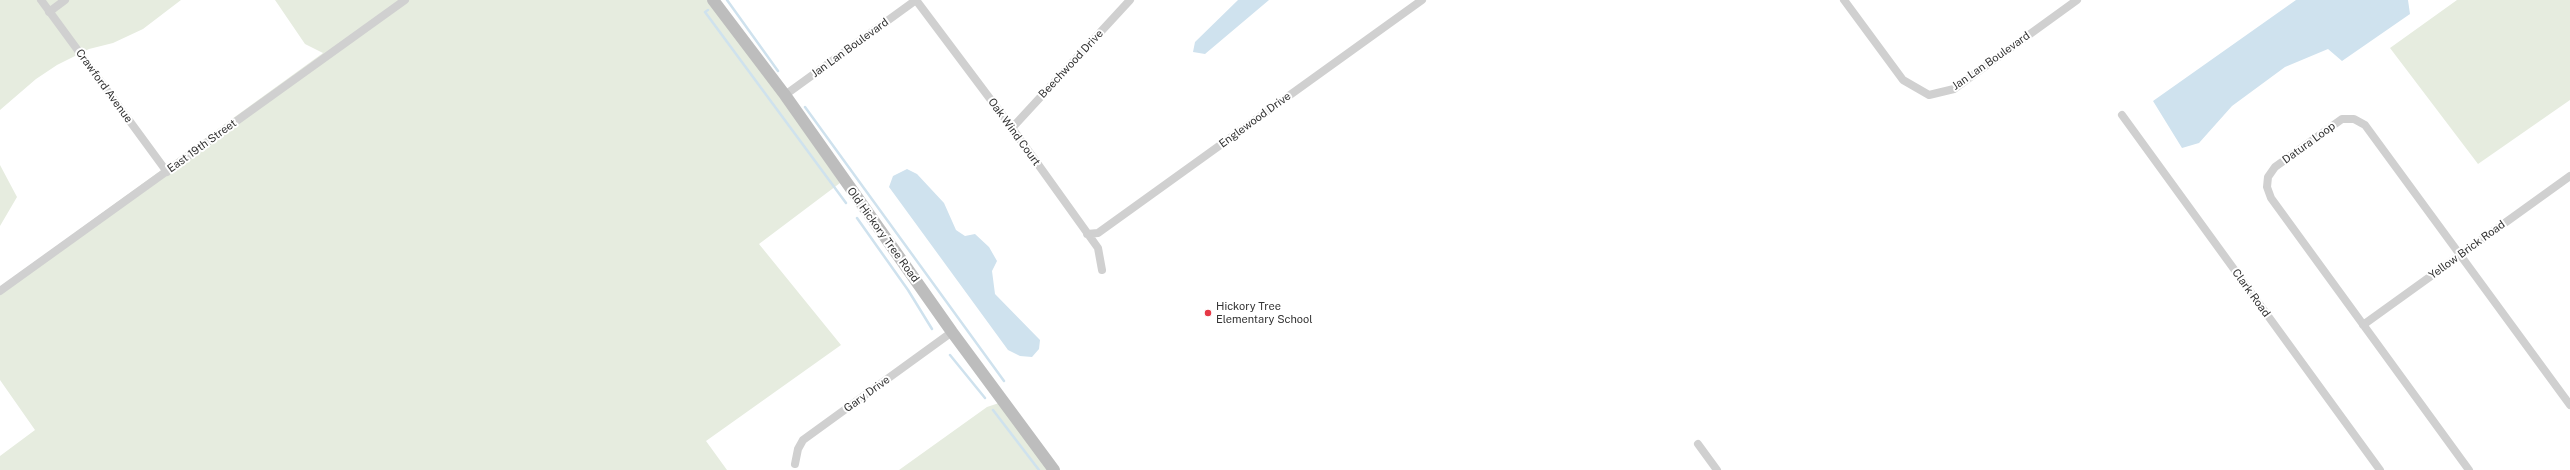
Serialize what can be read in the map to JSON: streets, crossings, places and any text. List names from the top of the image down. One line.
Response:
{"streets":{"street":["Jan Lan Boulevard","Beechwood Drive","Crawford Avenue","Englewood Drive","Oak Wind Court","Datura Loop","East 19th Street","Old Hickory Tree Road","Yellow Brick Road","Clark Road","Gary Drive"]},"crossings":[["Jan Lan Boulevard","Oak Wind Court"],["Jan Lan Boulevard","Old Hickory Tree Road"],["Beechwood Drive","Oak Wind Court"],["Crawford Avenue","East 19th Street"],["Englewood Drive","Oak Wind Court"],["Datura Loop","Yellow Brick Road"],["Old Hickory Tree Road","Gary Drive"]],"places":["Hickory Tree Elementary School"]}
